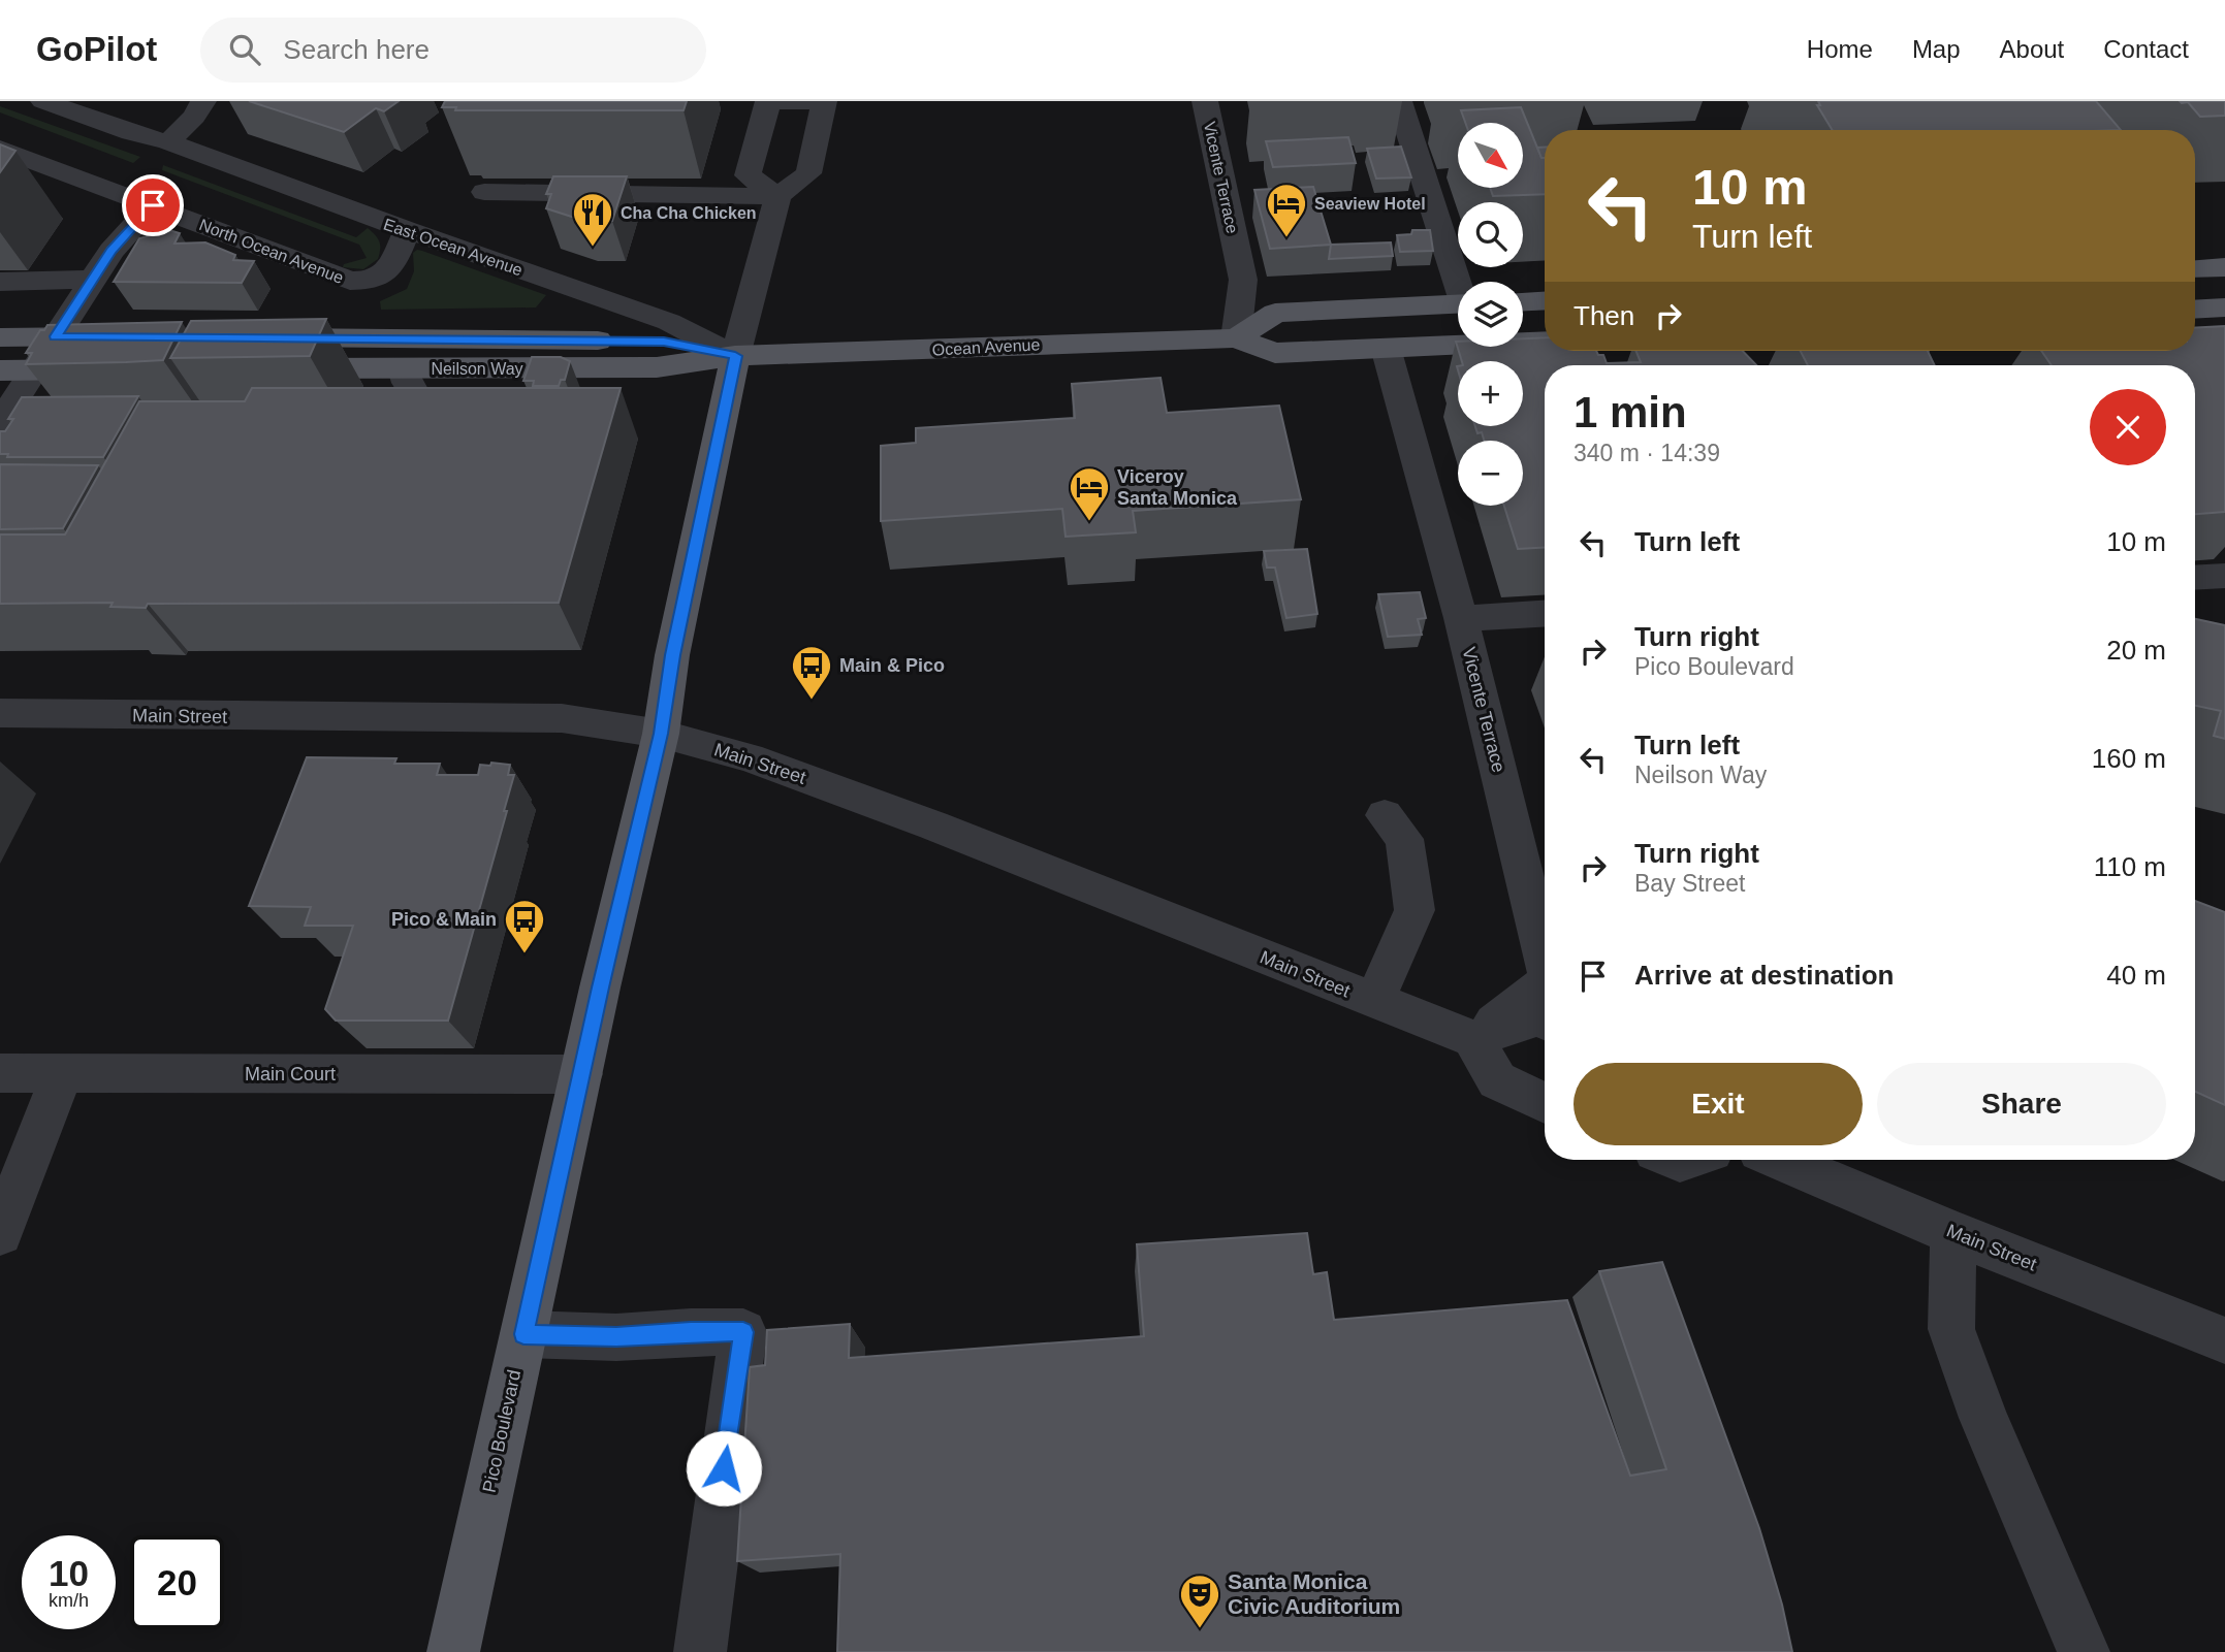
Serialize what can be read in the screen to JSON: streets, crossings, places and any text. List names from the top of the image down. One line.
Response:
{"streets":{"main road":["Ocean Avenue","Neilson Way","Pico Boulevard"],"street":["Vicente Terrace","East Ocean Avenue","North Ocean Avenue","Main Street","Main Court"]},"crossings":[["Vicente Terrace","Ocean Avenue"],["Vicente Terrace","Main Street"],["East Ocean Avenue","North Ocean Avenue"],["East Ocean Avenue","Ocean Avenue"],["East Ocean Avenue","Neilson Way"],["East Ocean Avenue","Pico Boulevard"],["Ocean Avenue","Neilson Way"],["Ocean Avenue","Pico Boulevard"],["Neilson Way","Pico Boulevard"],["Main Street","Pico Boulevard"],["Main Court","Pico Boulevard"]],"places":{"hotel":["Seaview Hotel","Viceroy Santa Monica"],"restaurant":["Cha Cha Chicken"],"bus stop":["Main & Pico","Pico & Main"],"theatre":["Santa Monica Civic Auditorium"]},"north":"bottom right","page":{"header":"GoPilot","search":"Search here","nav":["Home","Map","About","Contact"],"map_buttons":["+","−"],"turn":["10 m","Turn left"],"then":"Then","heading":["1 min","340 m · 14:39"],"list":[{"name":"Turn left","value":"10 m"},{"name":"Turn right","note":"Pico Boulevard","value":"20 m"},{"name":"Turn left","note":"Neilson Way","value":"160 m"},{"name":"Turn right","note":"Bay Street","value":"110 m"},{"name":"Arrive at destination","value":"40 m"}],"buttons":["Exit","Share"],"speed":"10 km/h","limit":"20"}}
